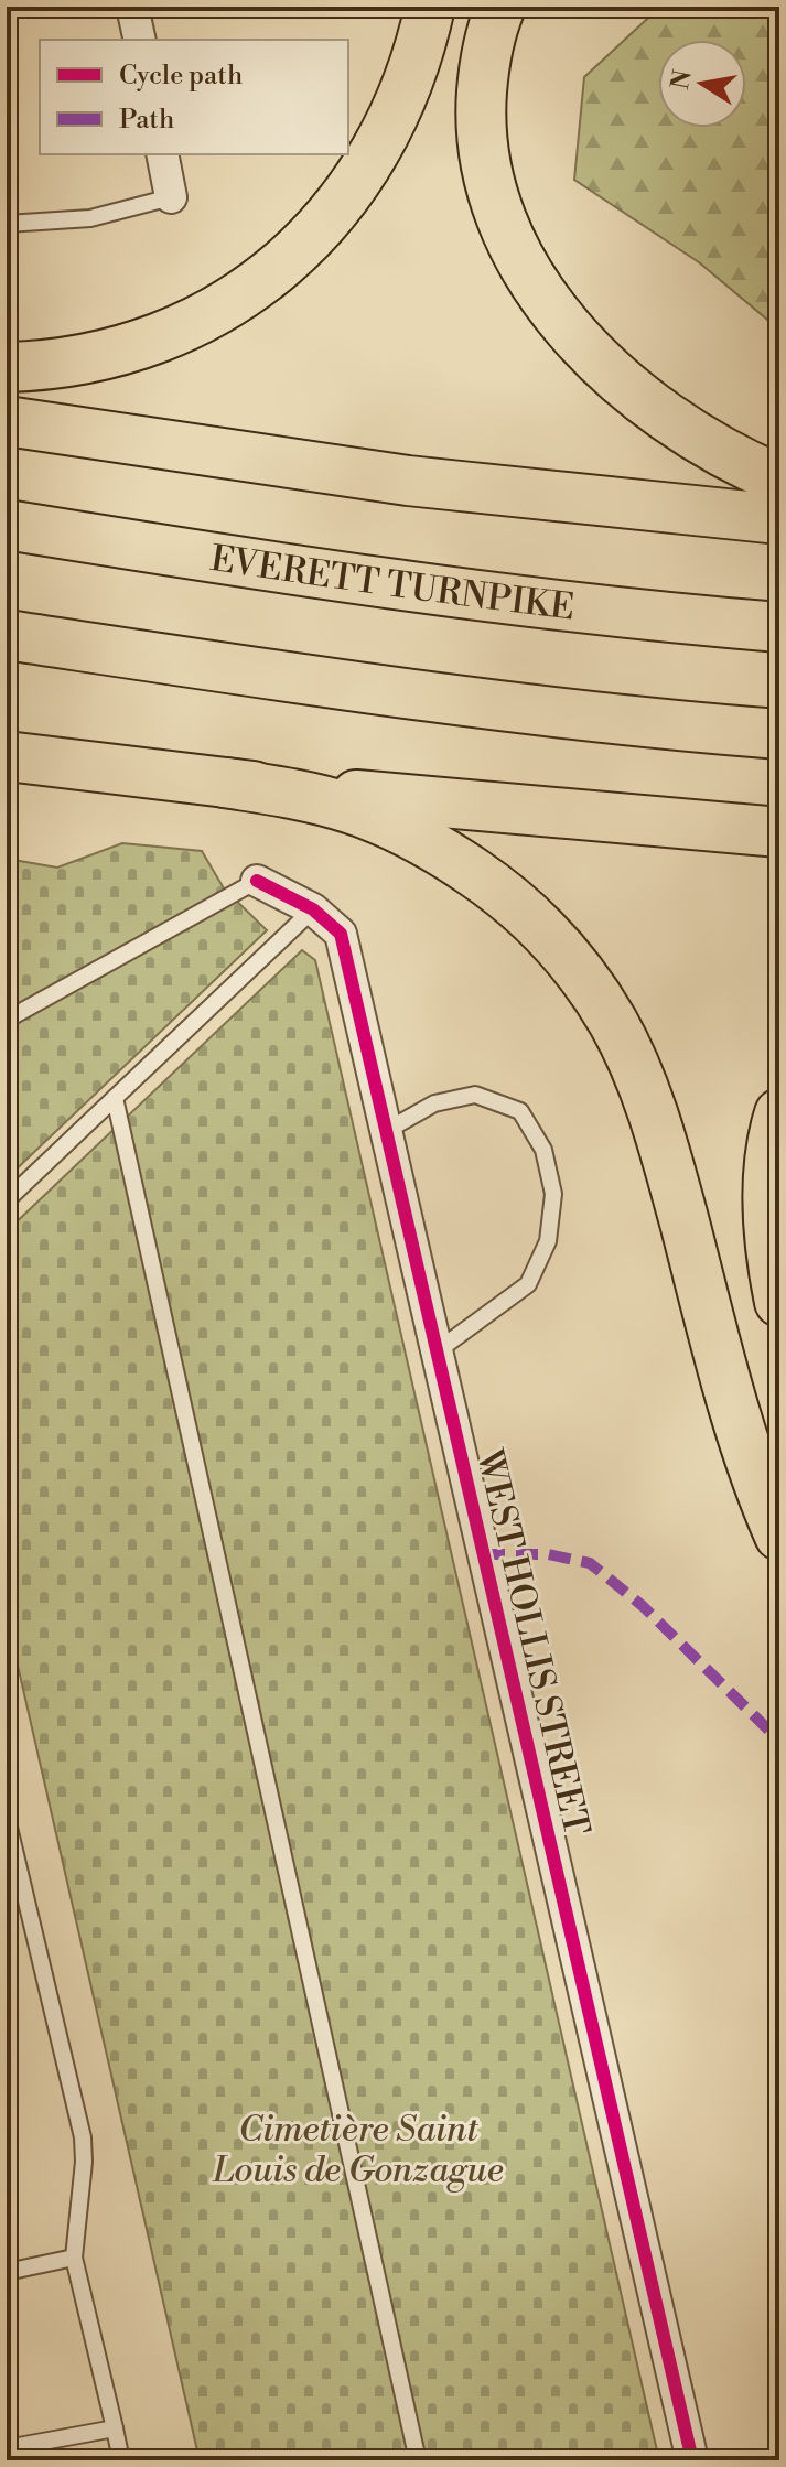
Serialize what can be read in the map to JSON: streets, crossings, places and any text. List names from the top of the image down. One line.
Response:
{"streets":{"highway":["EVERETT TURNPIKE"],"street":["WEST HOLLIS STREET"]},"parks":["Cimetière Saint Louis de Gonzague"],"legend":["Cycle path","Path"],"north":"left"}
